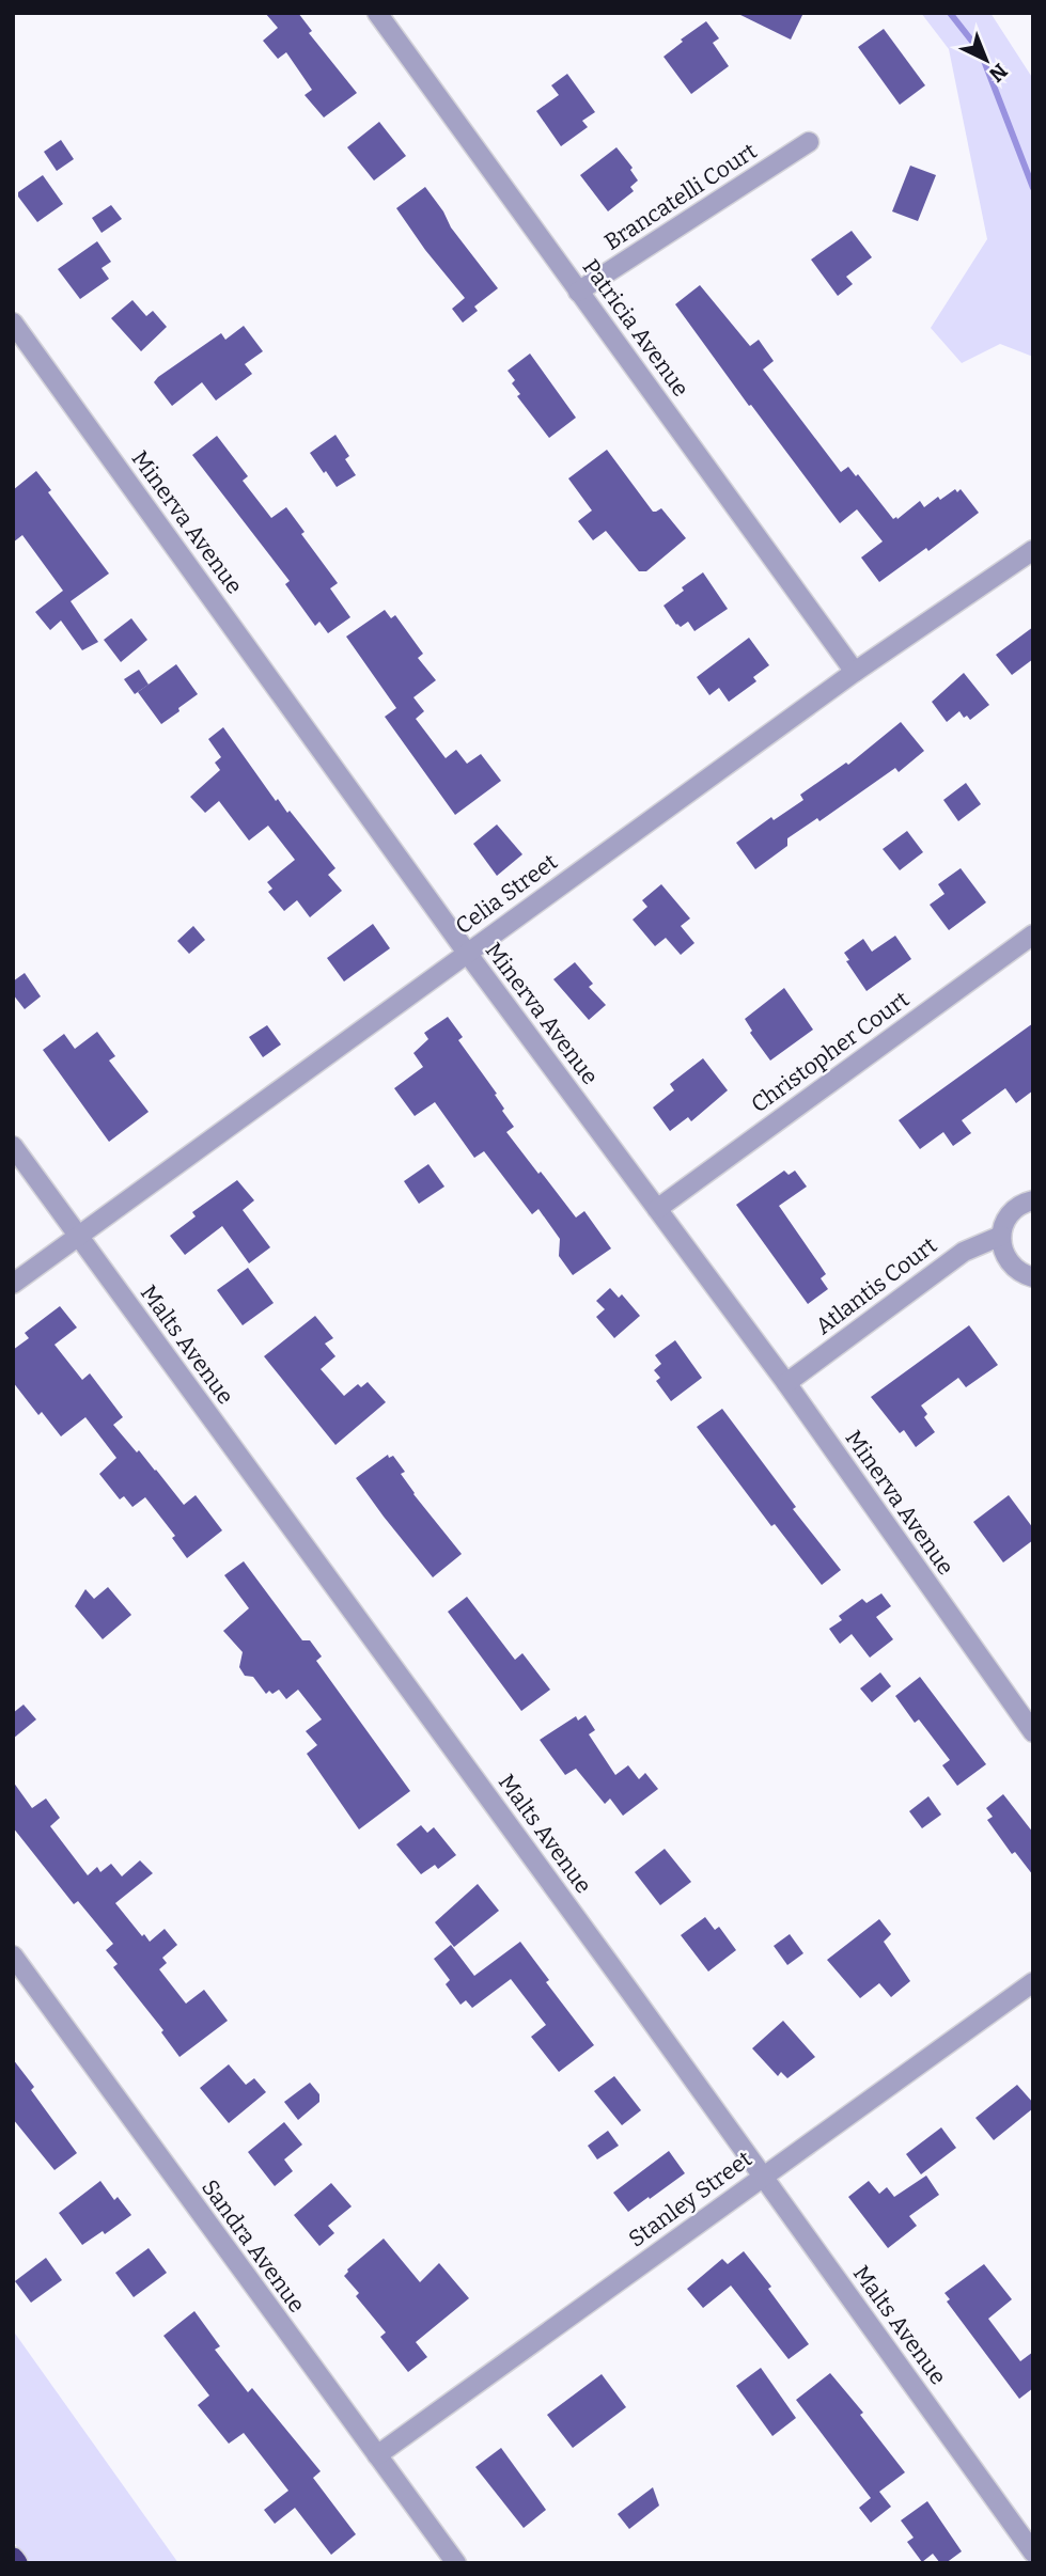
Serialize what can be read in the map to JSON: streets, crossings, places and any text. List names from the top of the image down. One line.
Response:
{"streets":{"street":["Brancatelli Court","Patricia Avenue","Minerva Avenue","Celia Street","Christopher Court","Atlantis Court","Malts Avenue","Stanley Street","Sandra Avenue"]},"crossings":[["Brancatelli Court","Patricia Avenue"],["Patricia Avenue","Celia Street"],["Minerva Avenue","Celia Street"],["Minerva Avenue","Christopher Court"],["Minerva Avenue","Atlantis Court"],["Celia Street","Malts Avenue"],["Malts Avenue","Stanley Street"],["Stanley Street","Sandra Avenue"]],"north":"bottom right"}
